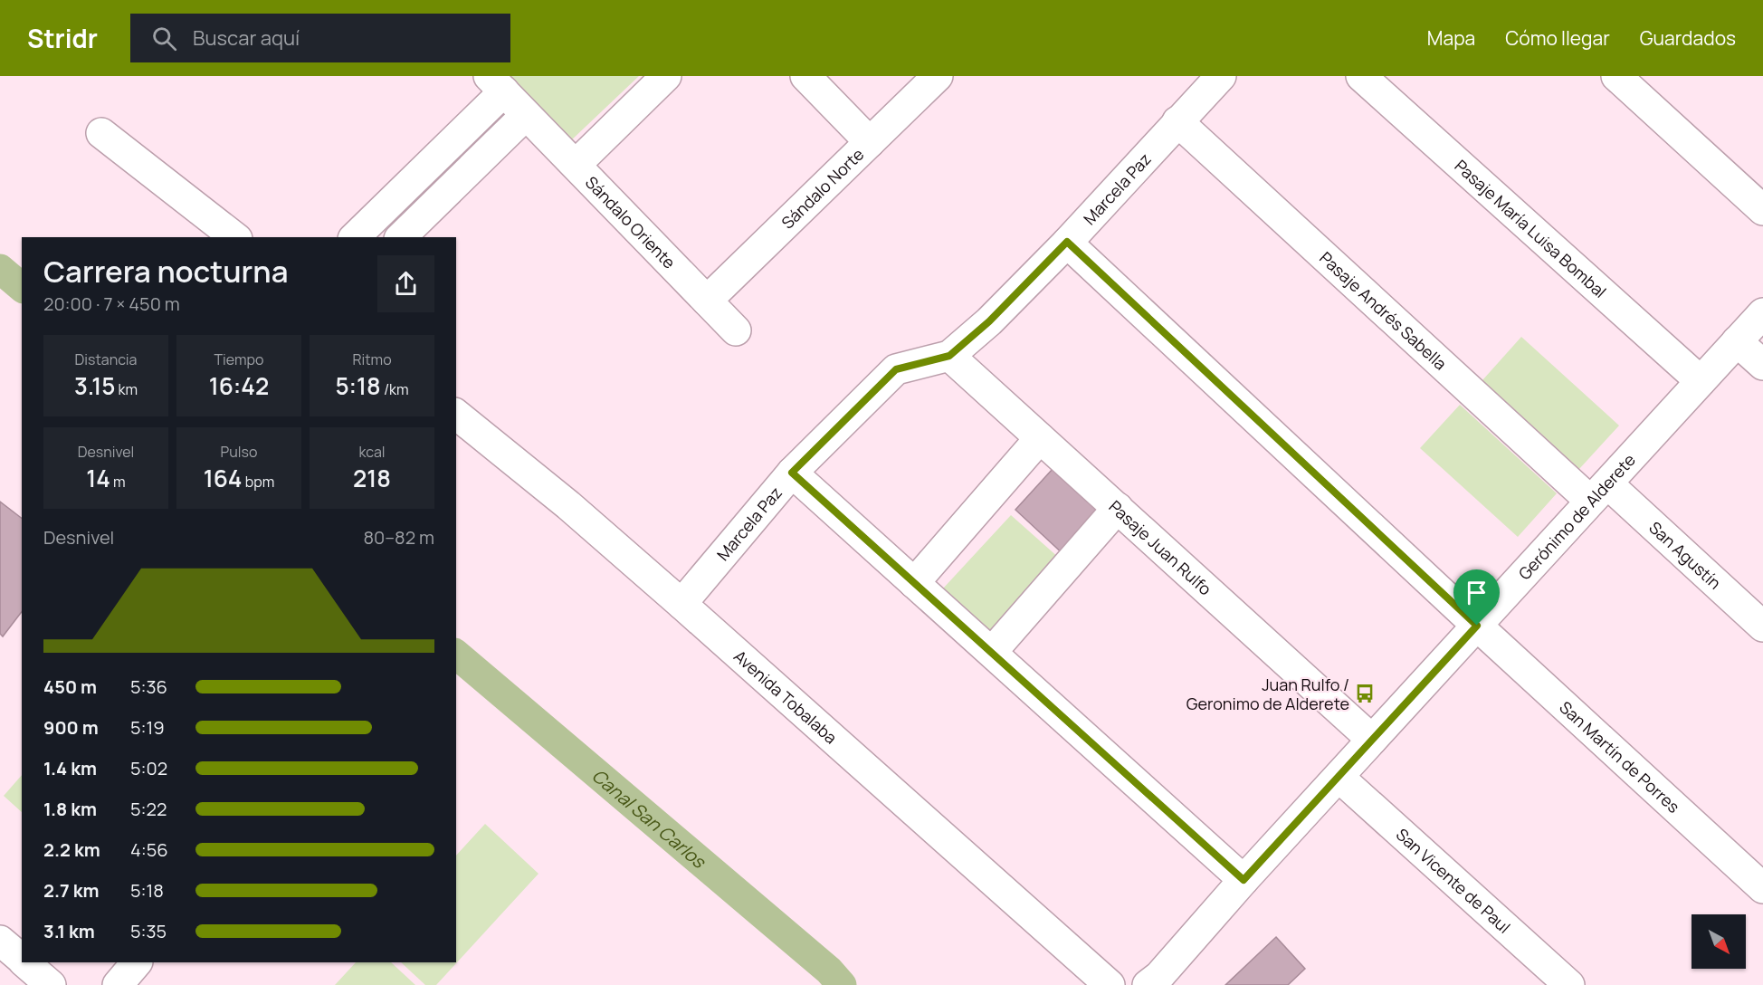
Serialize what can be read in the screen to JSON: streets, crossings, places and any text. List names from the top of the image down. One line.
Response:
{"streets":{"street":["Sándalo Norte","Marcela Paz","Sándalo Oriente","Pasaje María Luisa Bombal","Pasaje Andrés Sabella","Gerónimo de Alderete","Pasaje Juan Rulfo","San Agustín","Avenida Tobalaba","San Martín de Porres","San Vicente de Paul"]},"crossings":[["Sándalo Norte","Sándalo Oriente"],["Marcela Paz","Pasaje Andrés Sabella"],["Marcela Paz","Pasaje Juan Rulfo"],["Marcela Paz","Avenida Tobalaba"],["Marcela Paz","San Martín de Porres"],["Pasaje María Luisa Bombal","Gerónimo de Alderete"],["Pasaje Andrés Sabella","Gerónimo de Alderete"],["Pasaje Andrés Sabella","San Agustín"],["Gerónimo de Alderete","Pasaje Juan Rulfo"],["Gerónimo de Alderete","San Agustín"],["Gerónimo de Alderete","San Martín de Porres"],["Gerónimo de Alderete","San Vicente de Paul"]],"water":["Canal San Carlos"],"places":{"bus stop":["Juan Rulfo / Geronimo de Alderete"]},"north":"bottom right","page":{"header":"Stridr","search":"Buscar aquí","nav":["Mapa","Cómo llegar","Guardados"],"heading":["Carrera nocturna","20:00 · 7 × 450 m"],"stats":[["Distancia","3.15 km"],["Tiempo","16:42"],["Ritmo","5:18 /km"],["Desnivel","14 m"],["Pulso","164 bpm"],["kcal","218"]],"chart":["Desnivel","80–82 m"],"list":[{"name":"450 m","note":"5:36"},{"name":"900 m","note":"5:19"},{"name":"1.4 km","note":"5:02"},{"name":"1.8 km","note":"5:22"},{"name":"2.2 km","note":"4:56"},{"name":"2.7 km","note":"5:18"},{"name":"3.1 km","note":"5:35"}]}}
